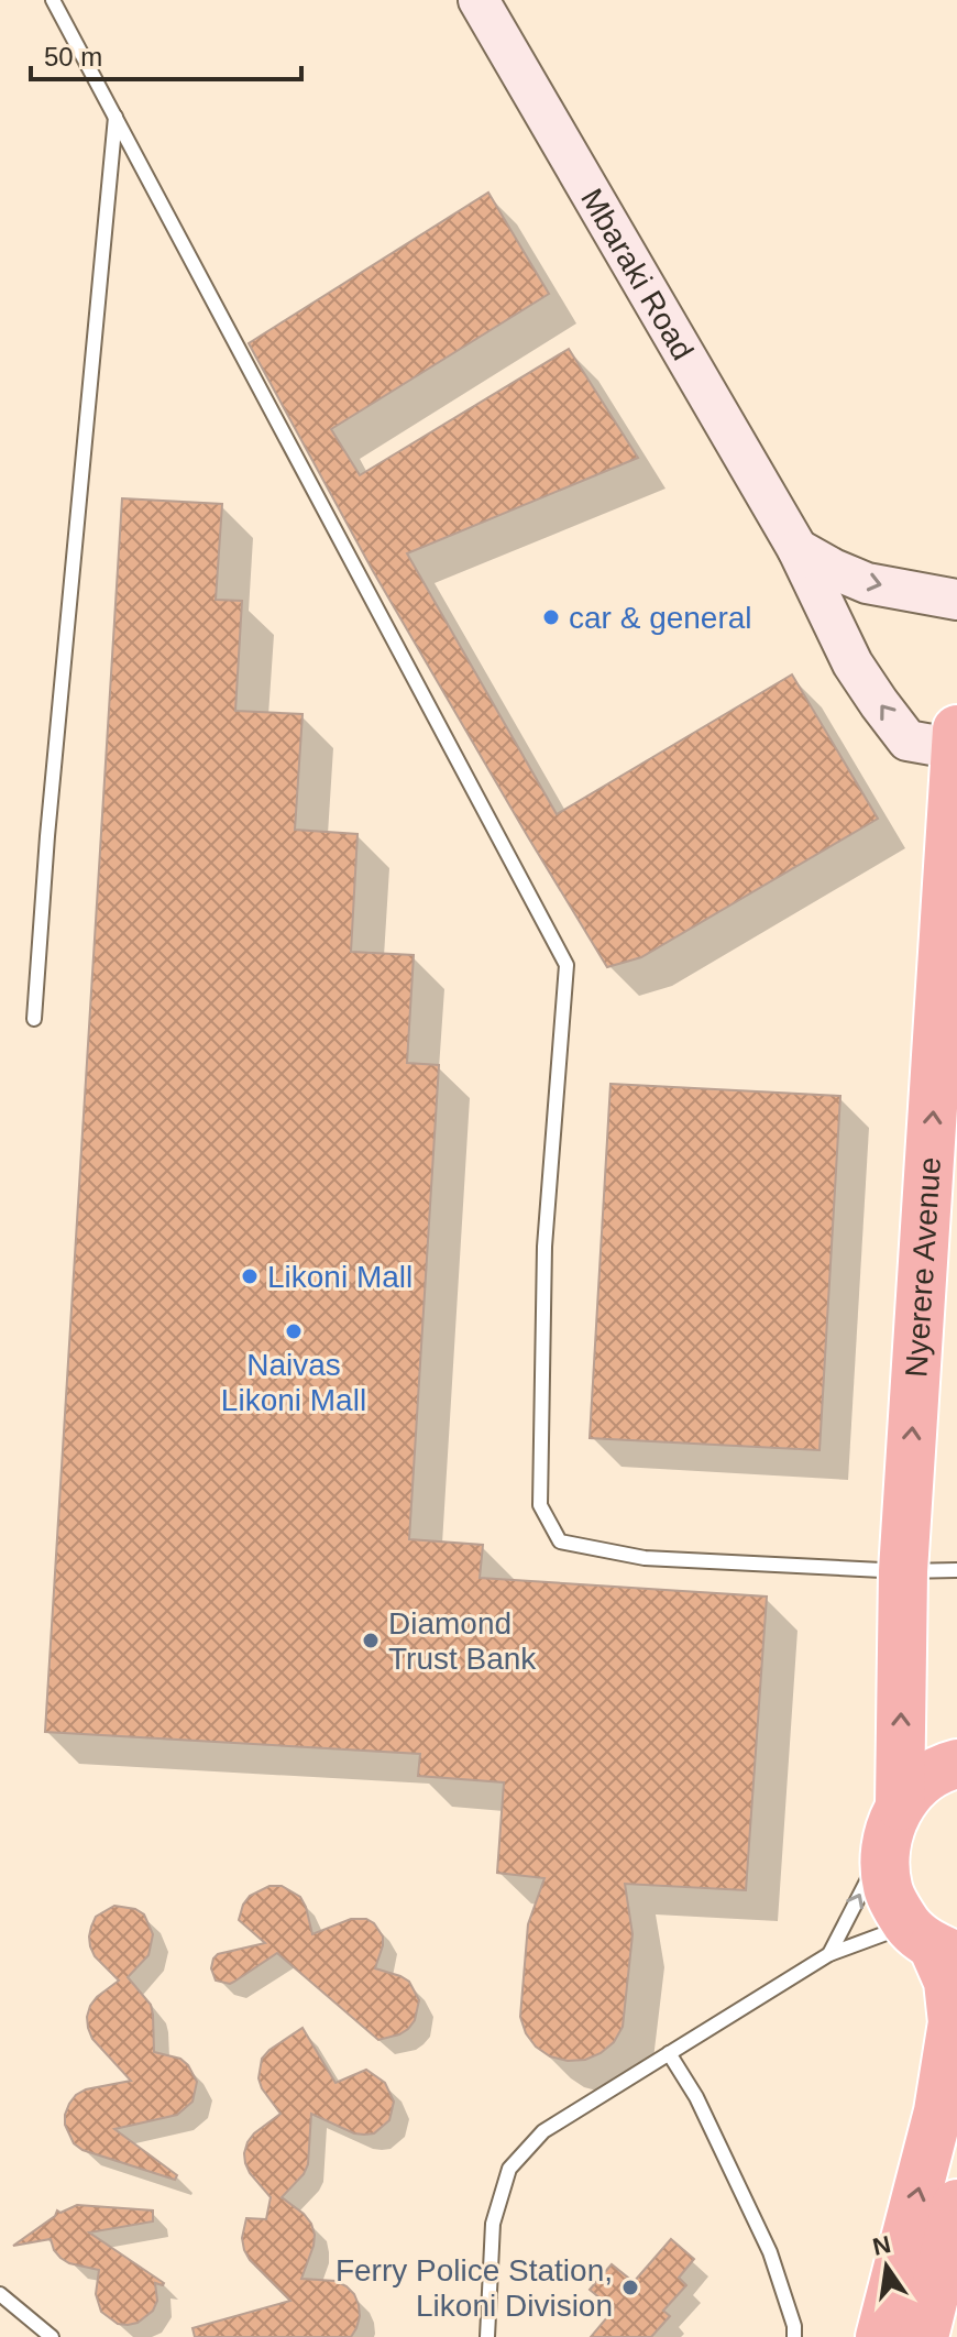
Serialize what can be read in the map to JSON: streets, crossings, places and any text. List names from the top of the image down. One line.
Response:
{"streets":{"highway":["Nyerere Avenue"],"main road":["Mbaraki Road"]},"crossings":[["Mbaraki Road","Nyerere Avenue"]],"one_way":["Nyerere Avenue"],"places":["car & general","Likoni Mall","Naivas Likoni Mall","Diamond Trust Bank","Ferry Police Station, Likoni Division"],"scale_bar":"50 m","north":"top"}
